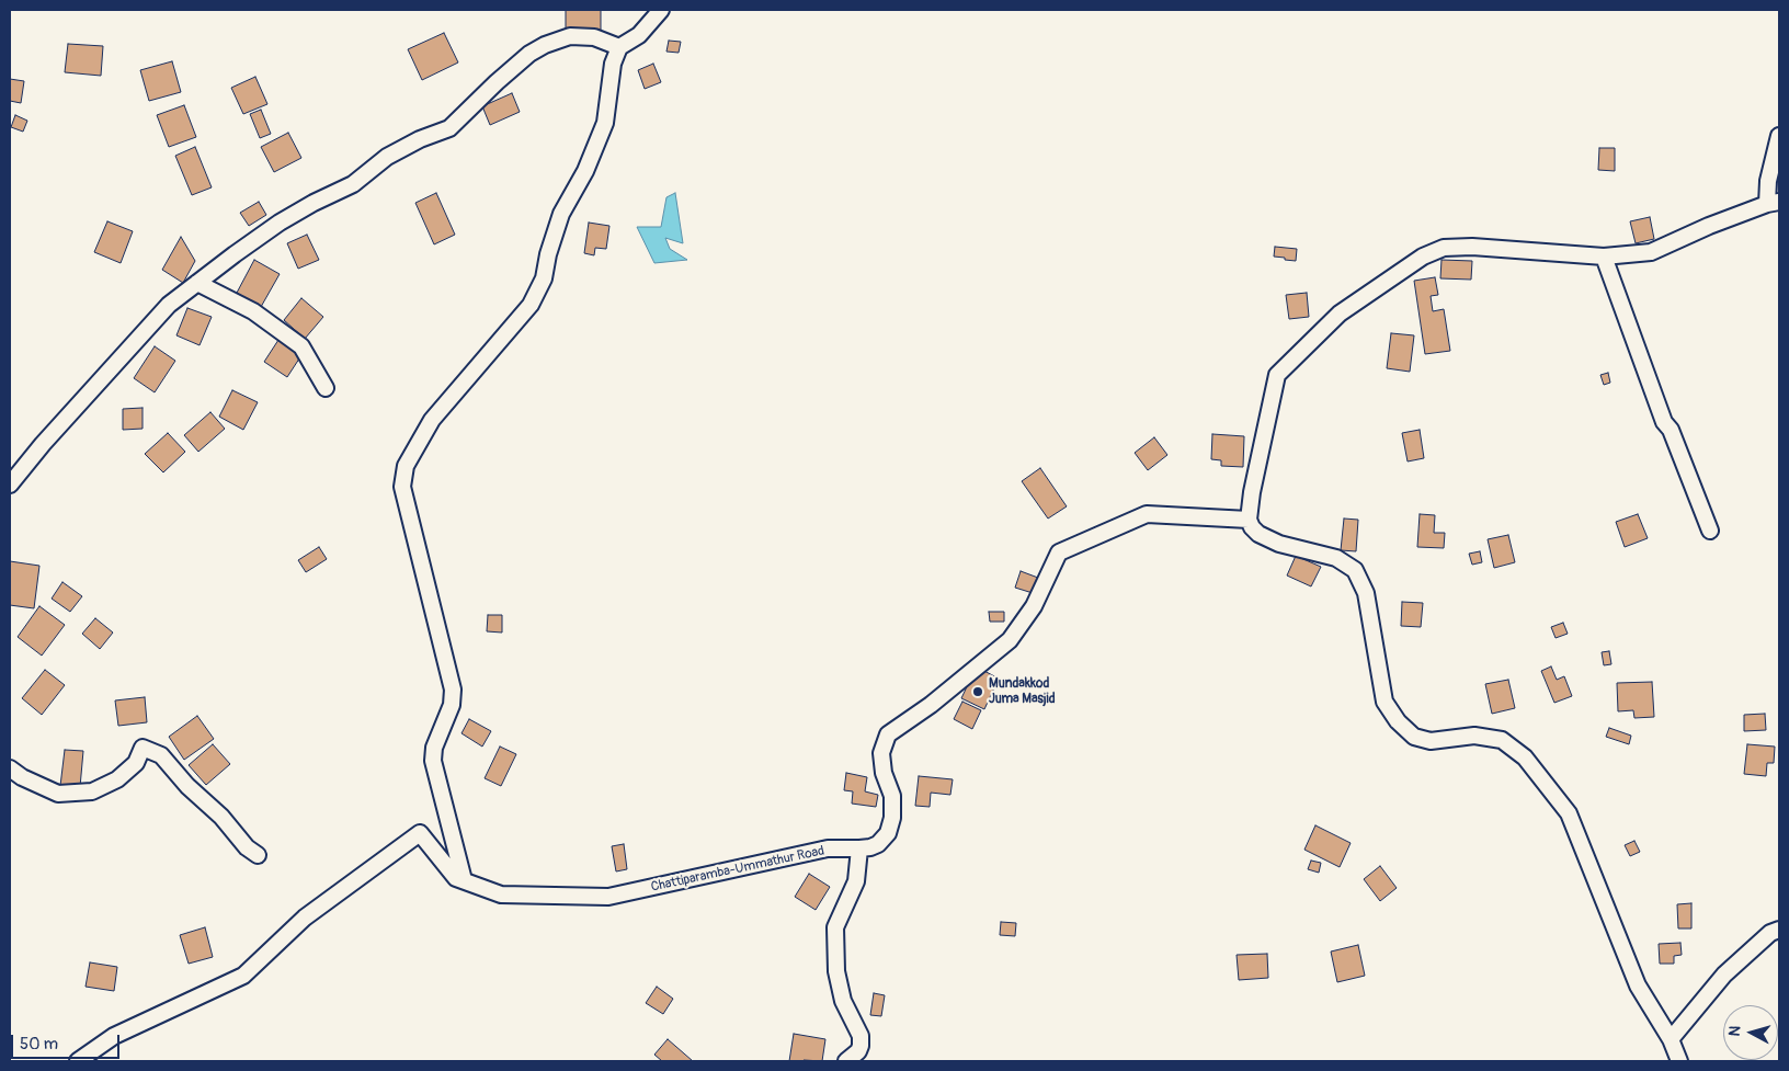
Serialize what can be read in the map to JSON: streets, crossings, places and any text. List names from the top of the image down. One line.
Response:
{"streets":{"street":["Chattiparamba-Ummathur Road"]},"places":["Mundakkod Juma Masjid"],"scale_bar":"50 m","north":"left"}
